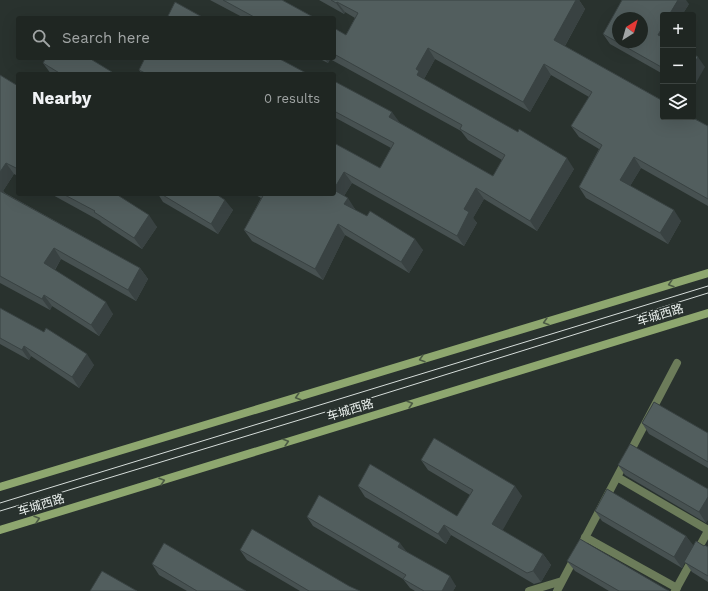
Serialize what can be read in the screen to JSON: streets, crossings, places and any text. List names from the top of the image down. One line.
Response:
{"streets":{"main road":["车城西路"]},"north":"top right","page":{"map_buttons":["+","−"],"search":"Search here","heading":["Nearby","0 results"]}}
